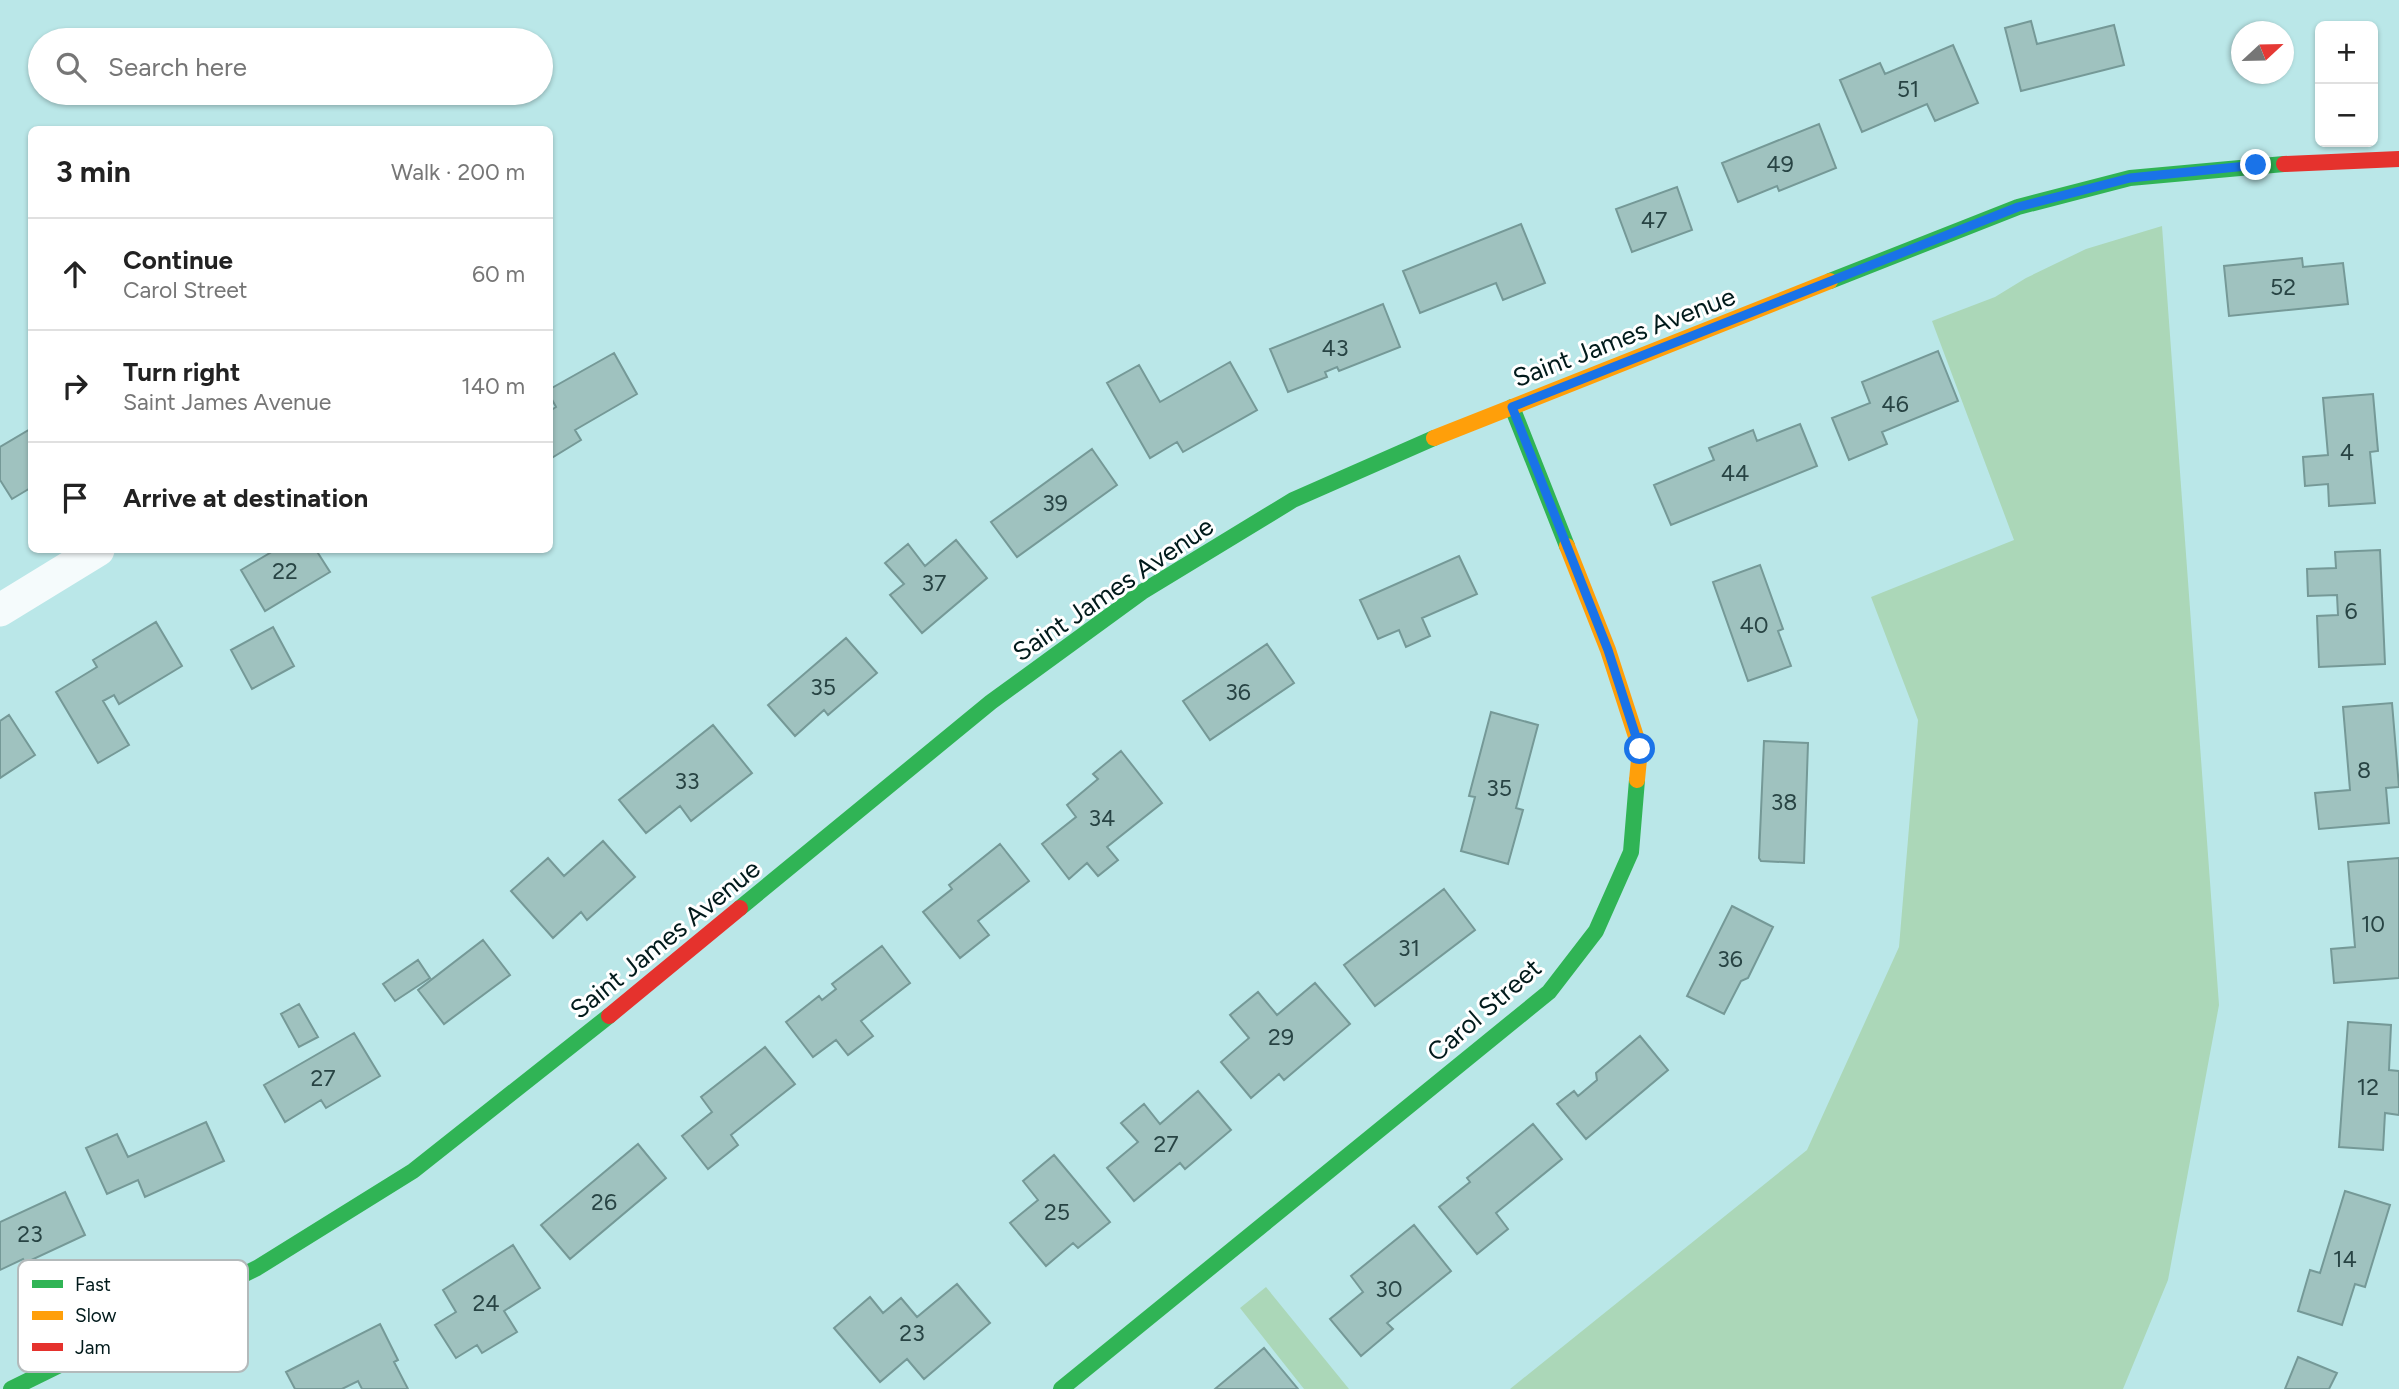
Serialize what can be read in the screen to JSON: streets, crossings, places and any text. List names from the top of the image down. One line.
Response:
{"streets":{"street":["Saint James Avenue","Carol Street"]},"crossings":[["Saint James Avenue","Carol Street"]],"house_numbers":["51","49","47","52","43","46","4","44","39","22","37","6","40","35","36","8","33","35","38","34","10","31","36","29","27","12","27","26","25","23","14","30","24","23"],"legend":["Fast","Slow","Jam"],"north":"right","page":{"map_buttons":["+","−"],"search":"Search here","heading":["3 min","Walk · 200 m"],"list":[["Continue","Carol Street","60 m"],["Turn right","Saint James Avenue","140 m"],"Arrive at destination"]}}
